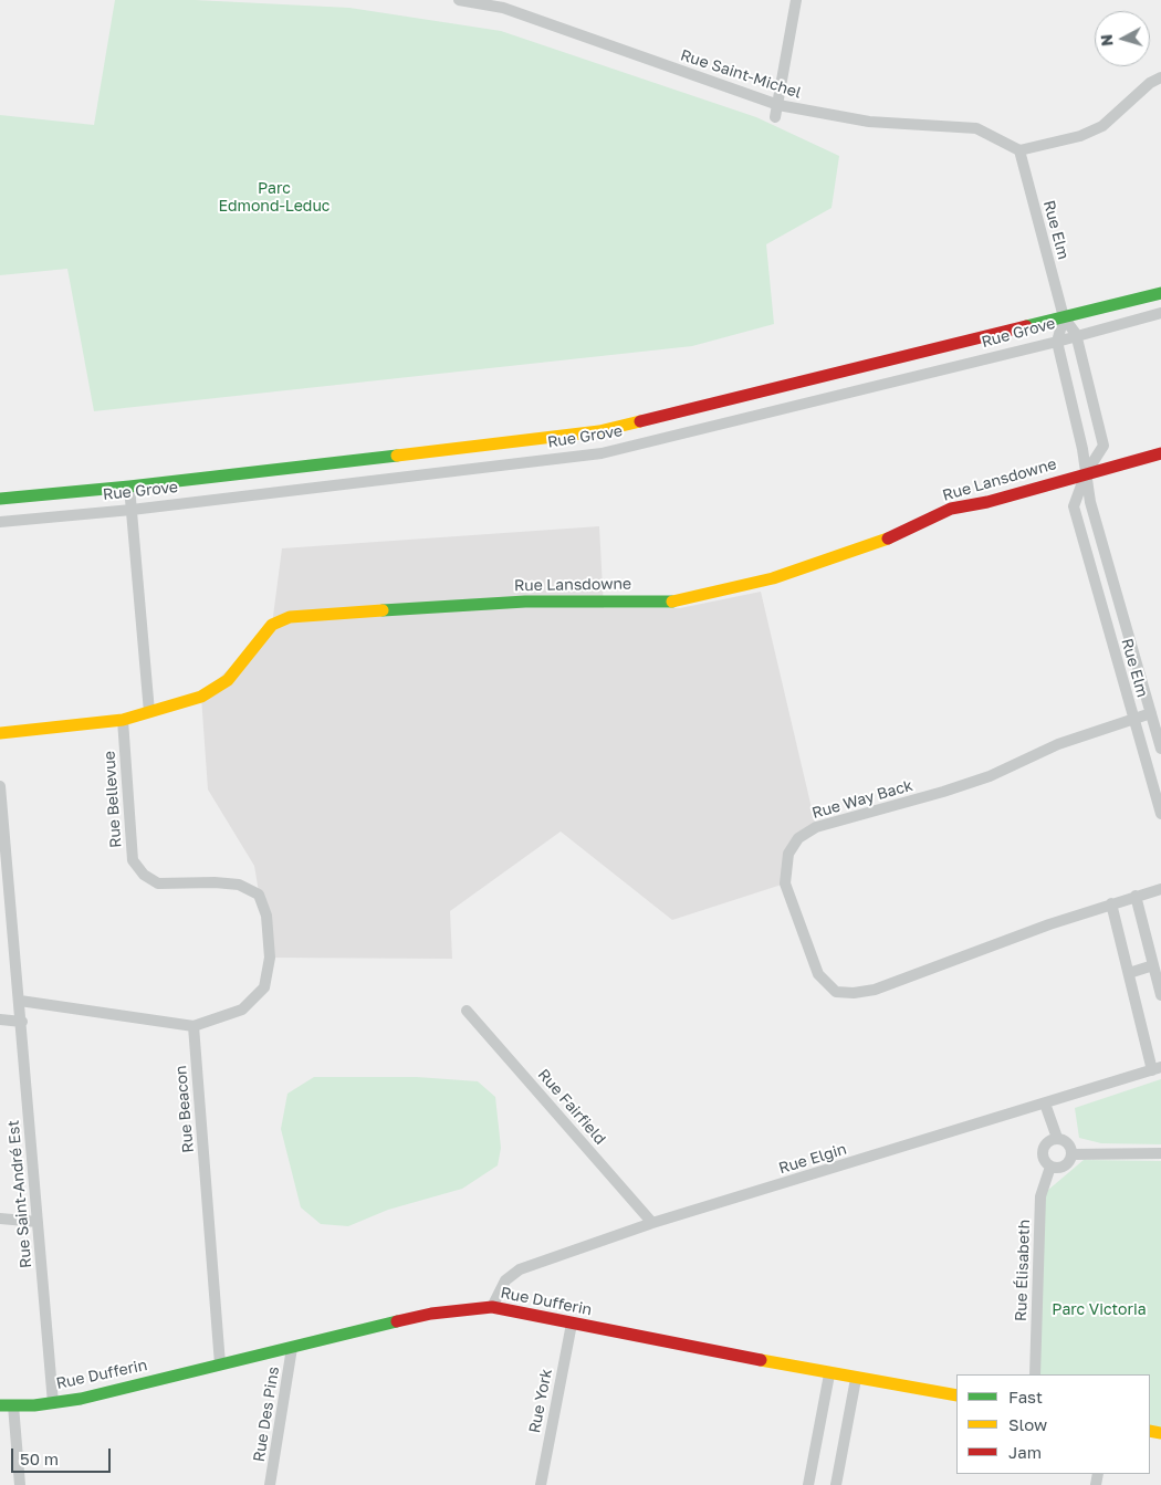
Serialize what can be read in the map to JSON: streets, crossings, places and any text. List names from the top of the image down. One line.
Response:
{"streets":{"street":["Rue Saint-Michel","Rue Elm","Rue Grove","Rue Lansdowne","Rue Bellevue","Rue Way Back","Rue Fairfield","Rue Beacon","Rue Elgin","Rue Saint-André Est","Rue Élisabeth","Rue Dufferin","Rue York","Rue Des Pins"]},"crossings":[["Rue Saint-Michel","Rue Elm"],["Rue Elm","Rue Grove"],["Rue Elm","Rue Lansdowne"],["Rue Elm","Rue Way Back"],["Rue Lansdowne","Rue Bellevue"],["Rue Bellevue","Rue Beacon"],["Rue Fairfield","Rue Elgin"],["Rue Beacon","Rue Dufferin"],["Rue Elgin","Rue Dufferin"],["Rue Saint-André Est","Rue Dufferin"],["Rue Dufferin","Rue York"],["Rue Dufferin","Rue Des Pins"]],"parks":["Parc Edmond-Leduc","Parc Victoria"],"legend":["Fast","Slow","Jam"],"scale_bar":"50 m","north":"left"}
